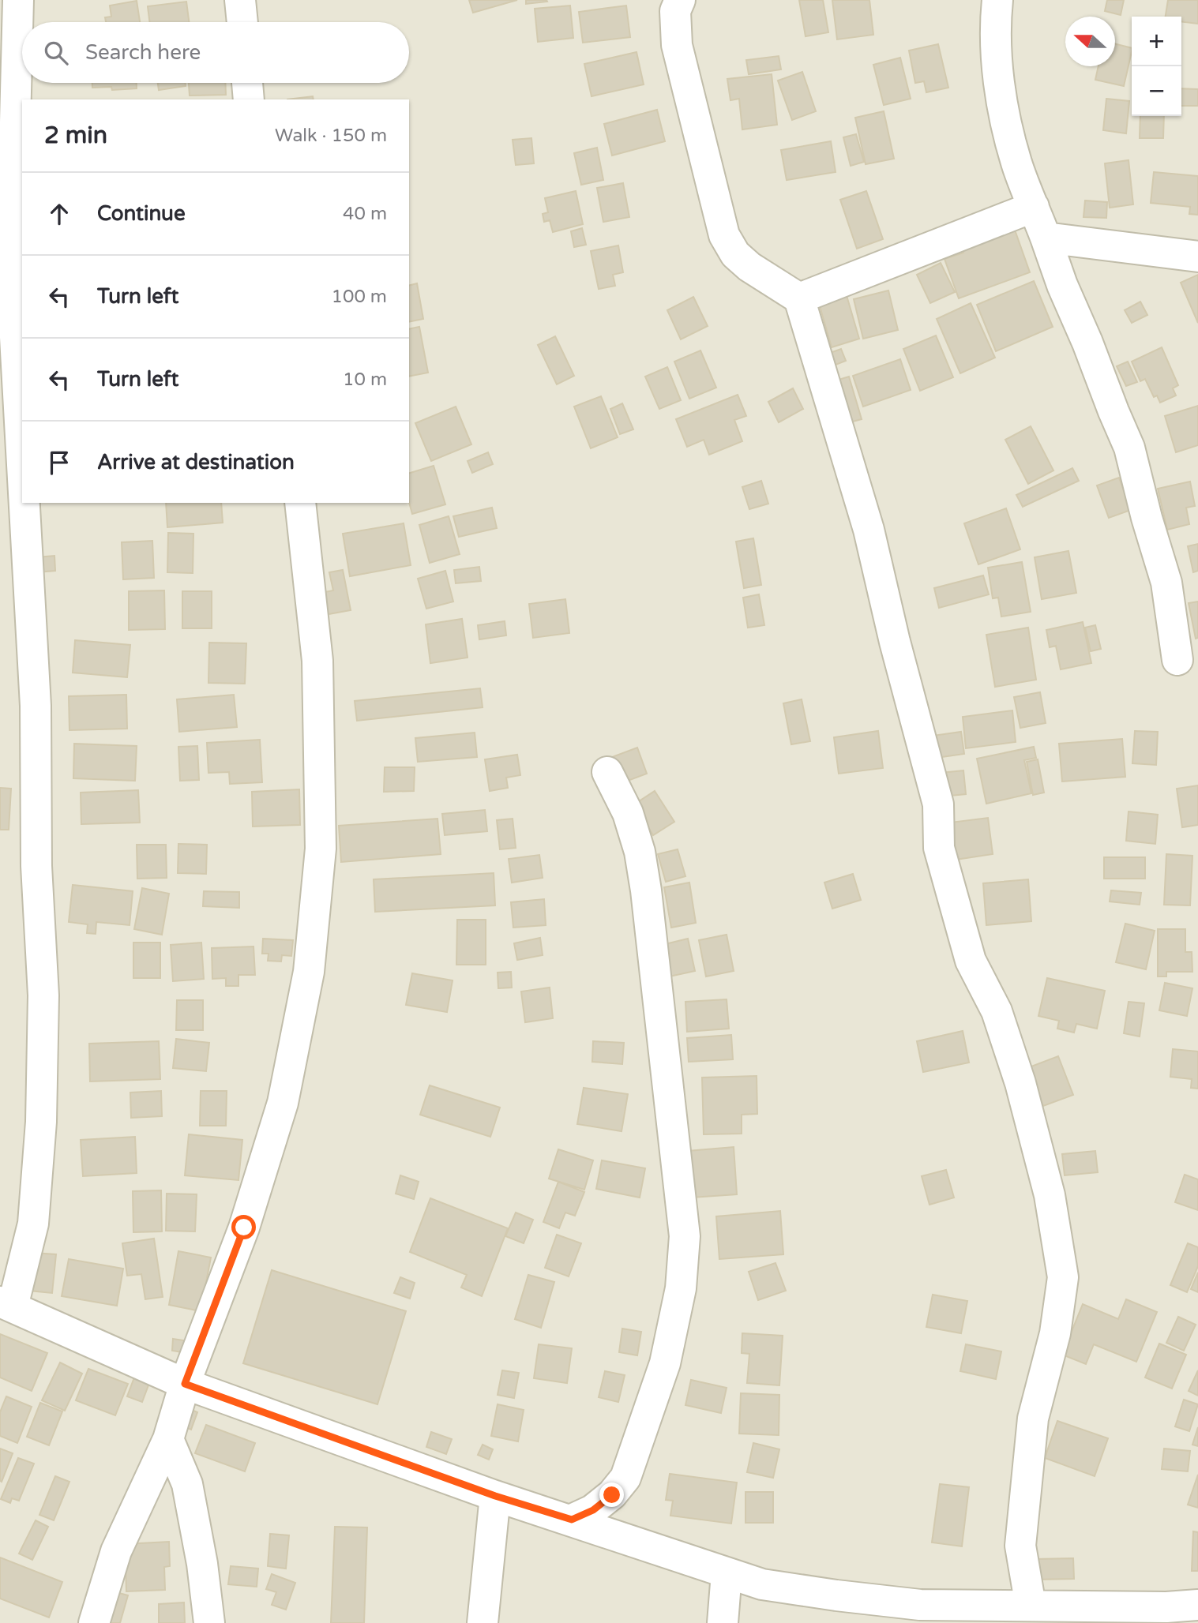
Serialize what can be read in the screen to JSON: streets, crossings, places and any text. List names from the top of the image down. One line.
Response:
{"north":"left","page":{"map_buttons":["+","−"],"search":"Search here","heading":["2 min","Walk · 150 m"],"list":[["Continue","40 m"],["Turn left","100 m"],["Turn left","10 m"],"Arrive at destination"]}}
